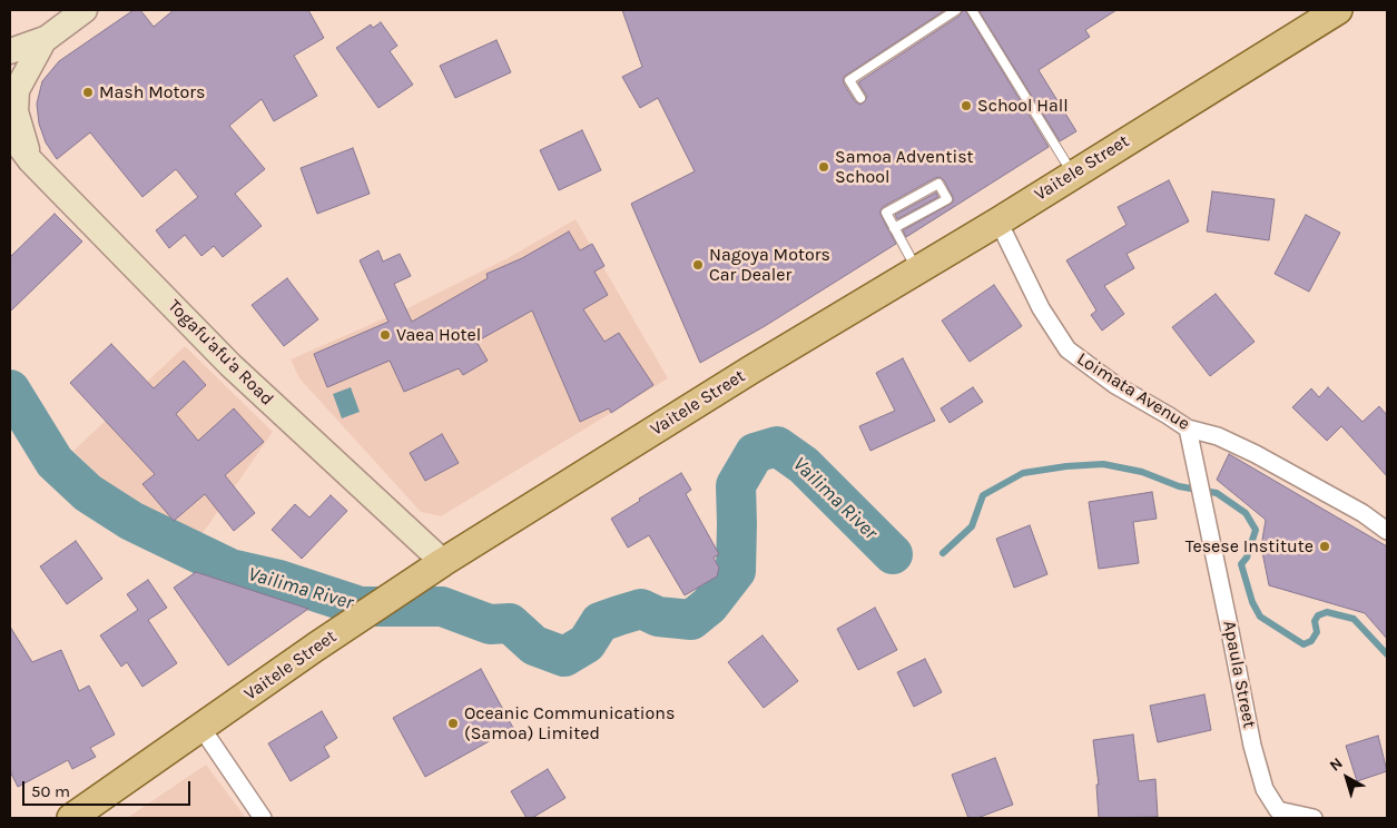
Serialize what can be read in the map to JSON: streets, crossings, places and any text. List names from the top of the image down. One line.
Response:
{"streets":{"main road":["Vaitele Street","Togafu'afu'a Road"],"street":["Loimata Avenue","Apaula Street"]},"crossings":[["Vaitele Street","Togafu'afu'a Road"],["Vaitele Street","Loimata Avenue"],["Loimata Avenue","Apaula Street"]],"water":["Vailima River"],"places":["Mash Motors","School Hall","Samoa Adventist School","Nagoya Motors Car Dealer","Vaea Hotel","Tesese Institute","Oceanic Communications (Samoa) Limited"],"scale_bar":"50 m","north":"top left"}
